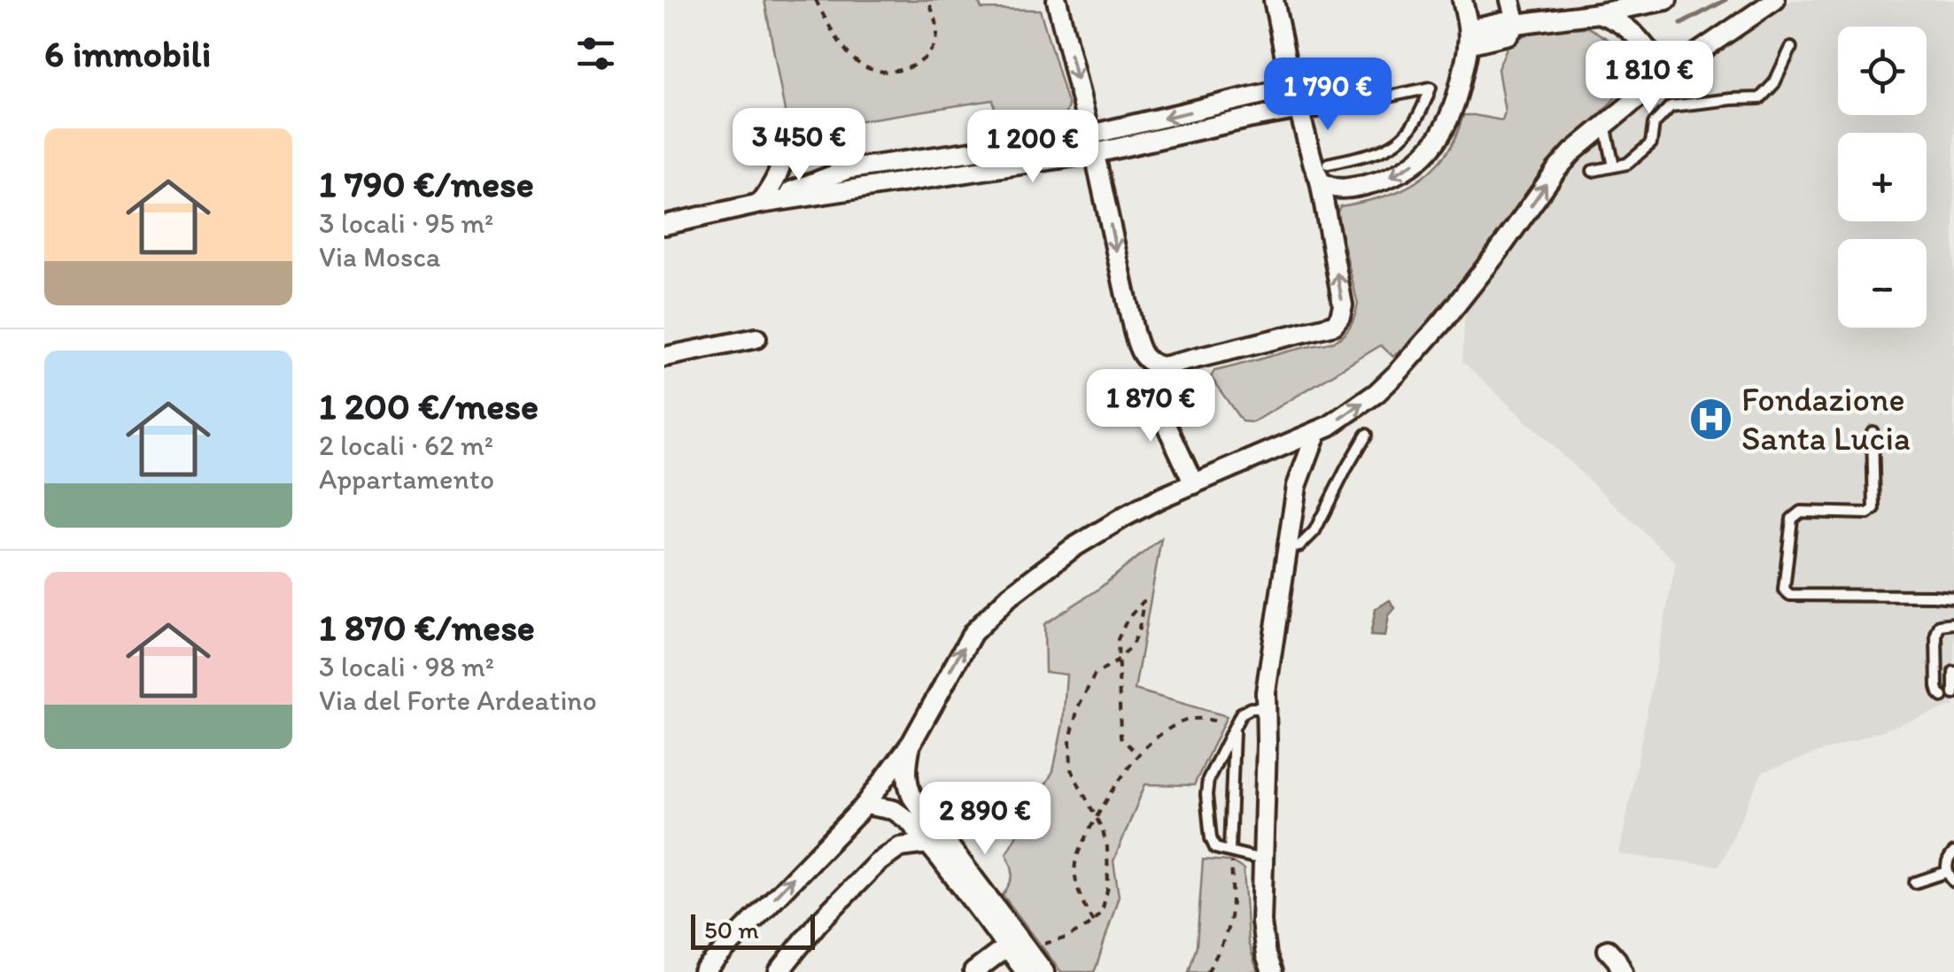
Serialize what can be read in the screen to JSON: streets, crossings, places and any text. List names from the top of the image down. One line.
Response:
{"places":{"hospital":["Fondazione Santa Lucia"]},"scale_bar":"50 m","page":{"heading":"6 immobili","map_buttons":["+","−"],"price":["1 810 €","1 790 €","3 450 €","1 200 €","1 870 €","2 890 €"],"list":[{"name":"1 790 €/mese","note":"3 locali · 95 m² · Via Mosca"},{"name":"1 200 €/mese","note":"2 locali · 62 m² · Appartamento"},{"name":"1 870 €/mese","note":"3 locali · 98 m² · Via del Forte Ardeatino"}],"scale":"50 m"}}
